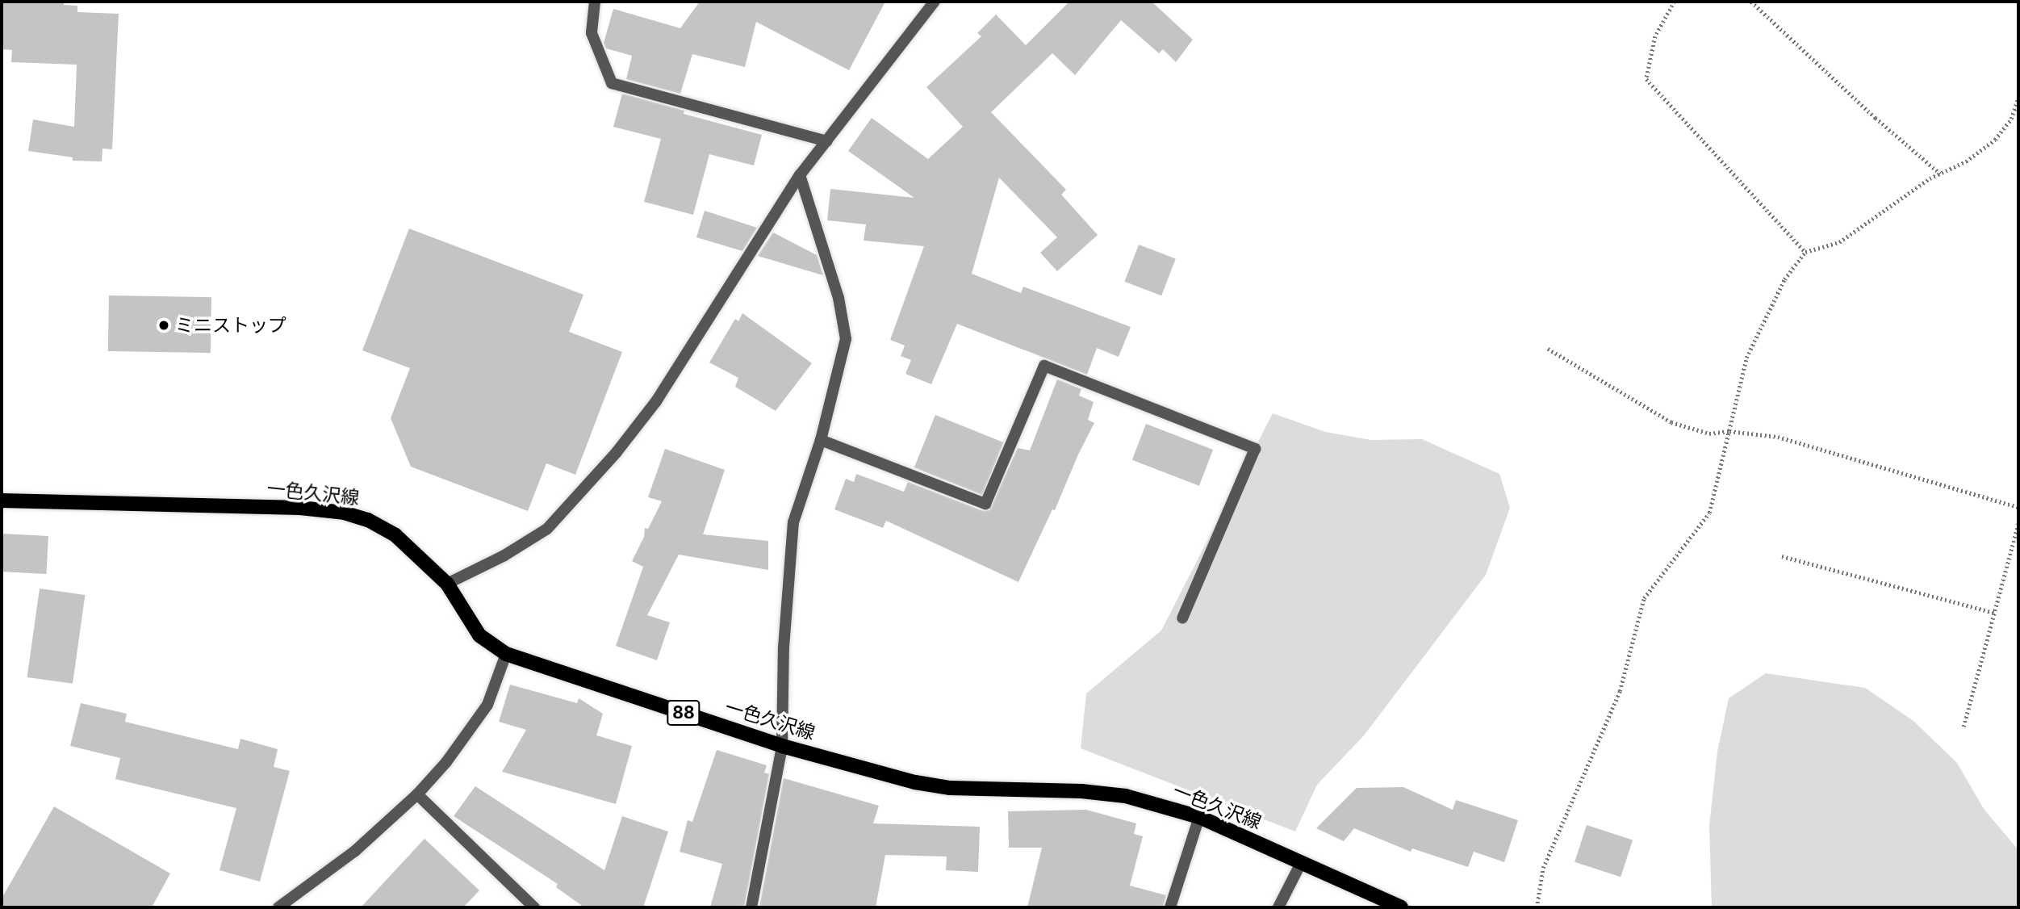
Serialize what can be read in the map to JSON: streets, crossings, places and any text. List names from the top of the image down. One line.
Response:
{"streets":{"main road":["一色久沢線","88"]},"places":["ミニストップ"]}
